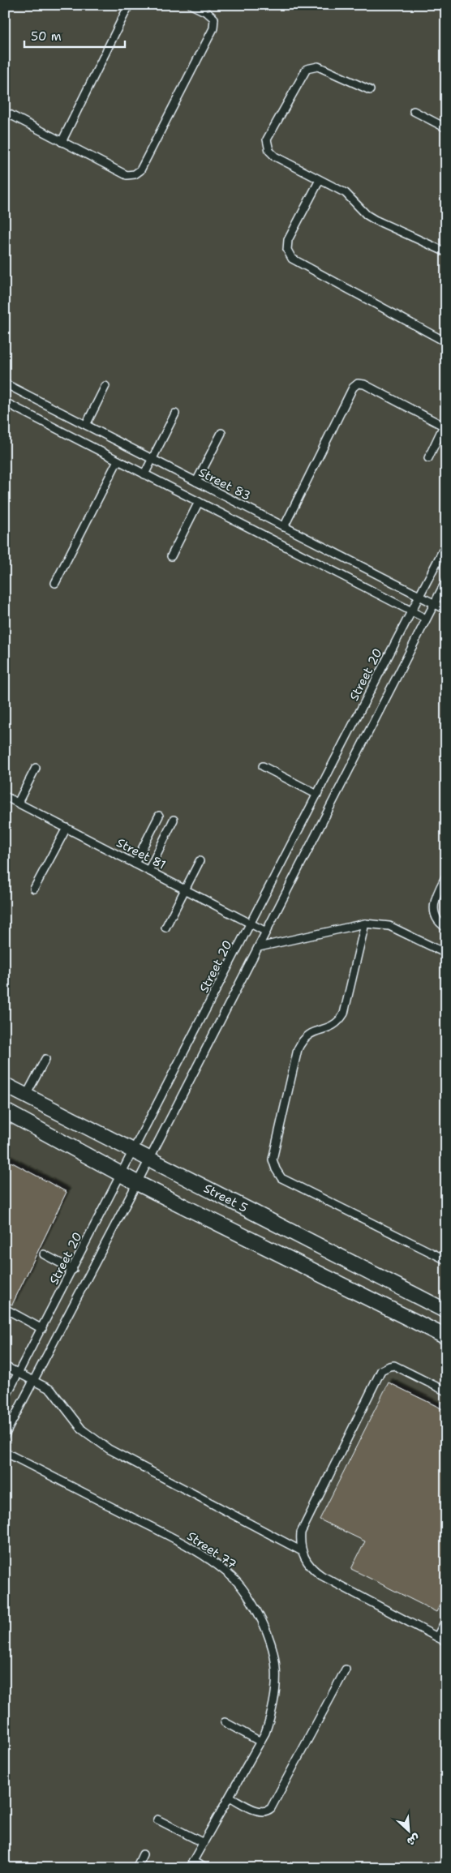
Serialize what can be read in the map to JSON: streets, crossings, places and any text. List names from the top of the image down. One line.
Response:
{"streets":{"street":["Street 5"],"lane":["Street 83","Street 20","Street 81","Street 77"]},"crossings":[["Street 83","Street 20"],["Street 20","Street 81"],["Street 20","Street 5"]],"scale_bar":"50 m","north":"bottom right"}
